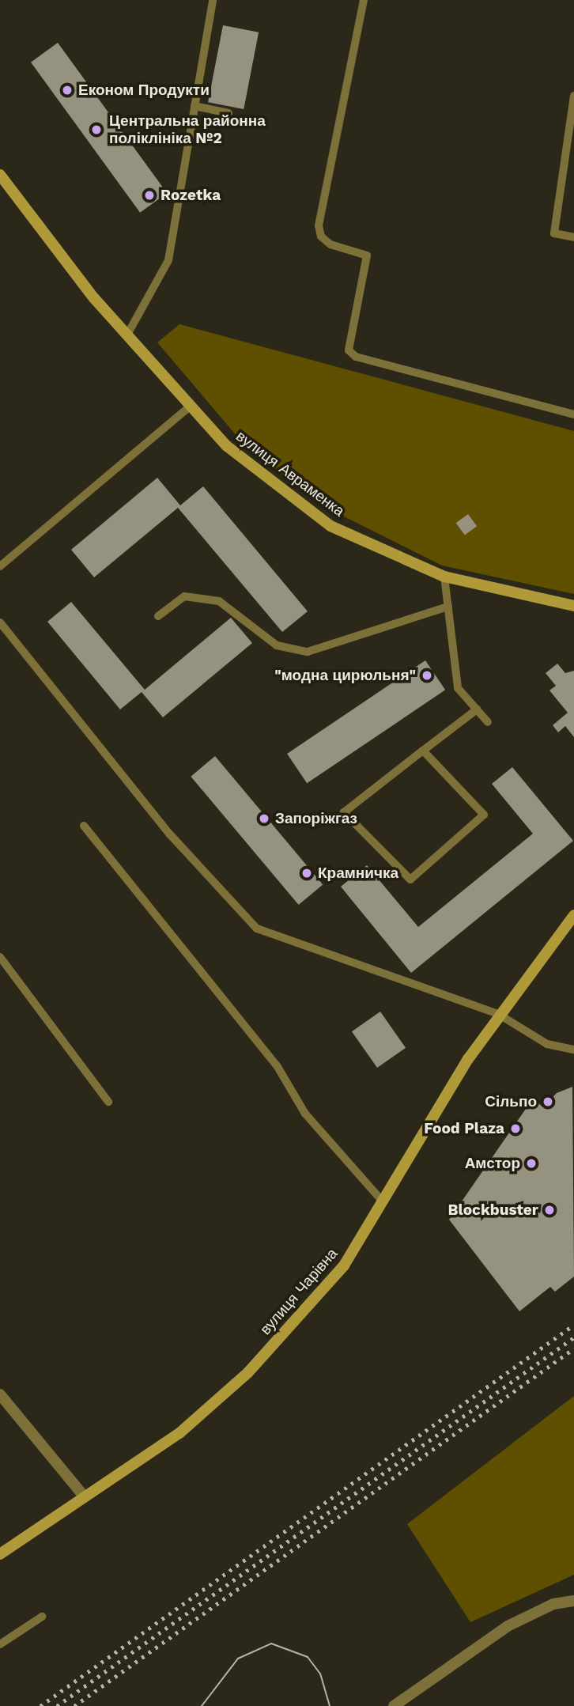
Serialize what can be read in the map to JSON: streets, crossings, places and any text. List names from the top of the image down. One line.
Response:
{"streets":{"main road":["вулиця Авраменка","вулиця Чарівна"]},"places":["Економ Продукти","Центральна районна поліклініка №2","Rozetka","\"модна цирюльня\"","Запоріжгаз","Крамничка","Сільпо","Food Plaza","Амстор","Blockbuster"]}
